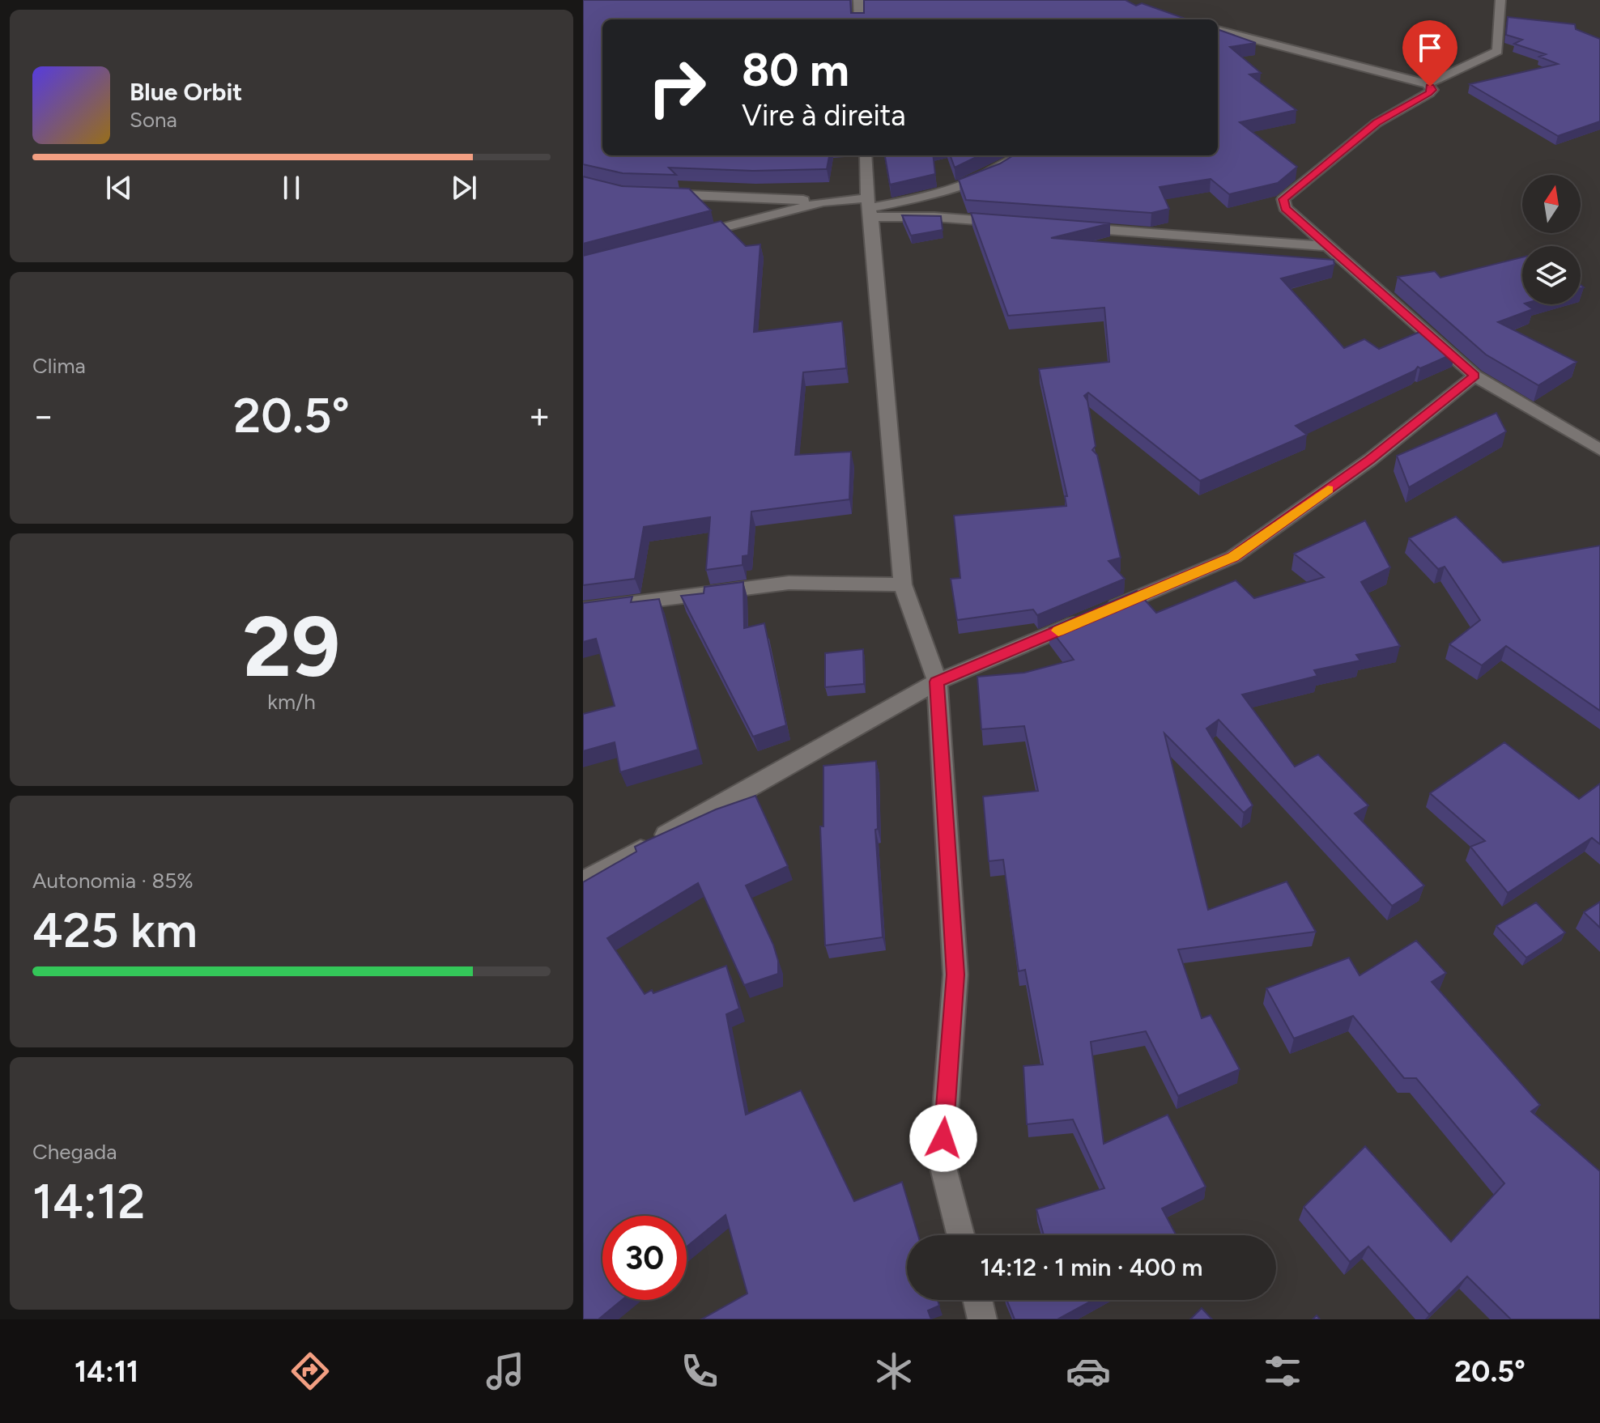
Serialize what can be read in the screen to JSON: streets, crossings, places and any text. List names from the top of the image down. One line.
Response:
{"north":"top","page":{"turn":["80 m","Vire à direita"],"song":["Blue Orbit","Sona"],"tile":["Clima",["29","km/h"],["Autonomia · 85%","425 km"],["Chegada","14:12"]],"heat":["−","20.5°","+"],"limit":"30","trip":"14:12 · 1 min · 400 m","tabs":["14:11","20.5°"]}}
